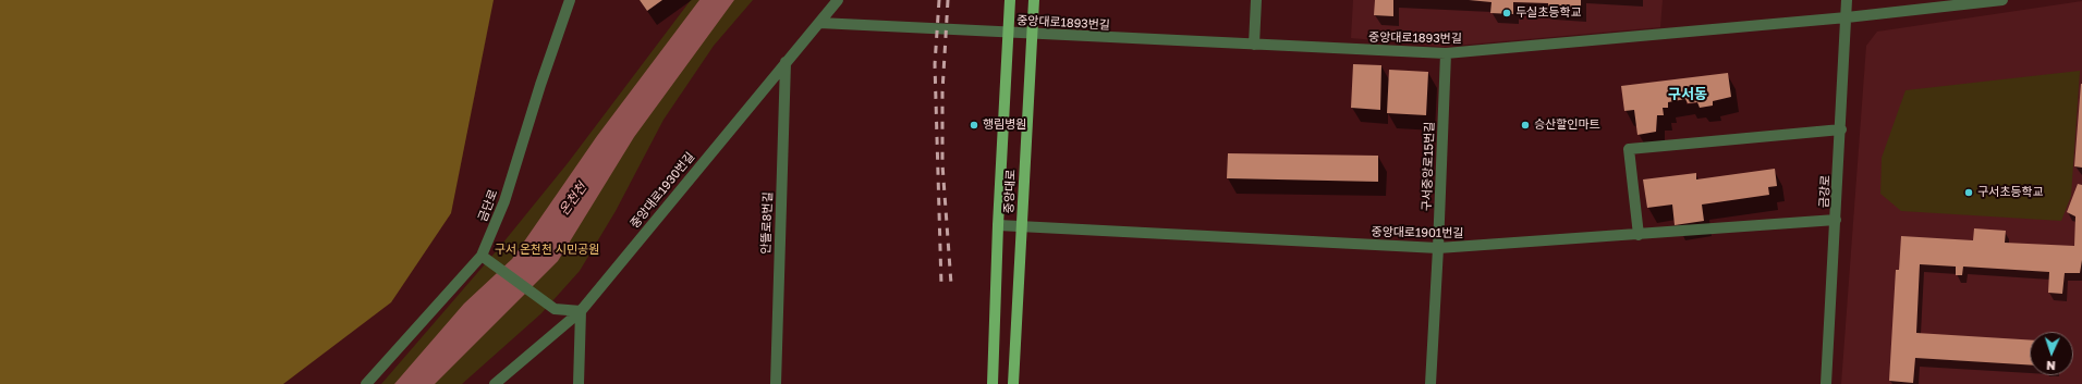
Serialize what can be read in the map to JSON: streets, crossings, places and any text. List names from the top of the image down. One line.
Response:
{"streets":{"main road":["중앙대로"],"street":["중앙대로1893번길","구서중앙로15번길","중앙대로1930번길","금강로","금단로","안뜰로8번길","중앙대로1901번길"]},"crossings":[["중앙대로1893번길","구서중앙로15번길"],["중앙대로1893번길","중앙대로1930번길"],["중앙대로1893번길","중앙대로"],["중앙대로1893번길","금강로"],["구서중앙로15번길","중앙대로1901번길"],["중앙대로1930번길","안뜰로8번길"],["중앙대로","중앙대로1901번길"],["금강로","중앙대로1901번길"]],"districts":["구서동"],"water":["온천천"],"parks":["구서 온천천 시민공원"],"places":["두실초등학교","행림병원","승산할인마트","구서초등학교"],"north":"bottom"}
